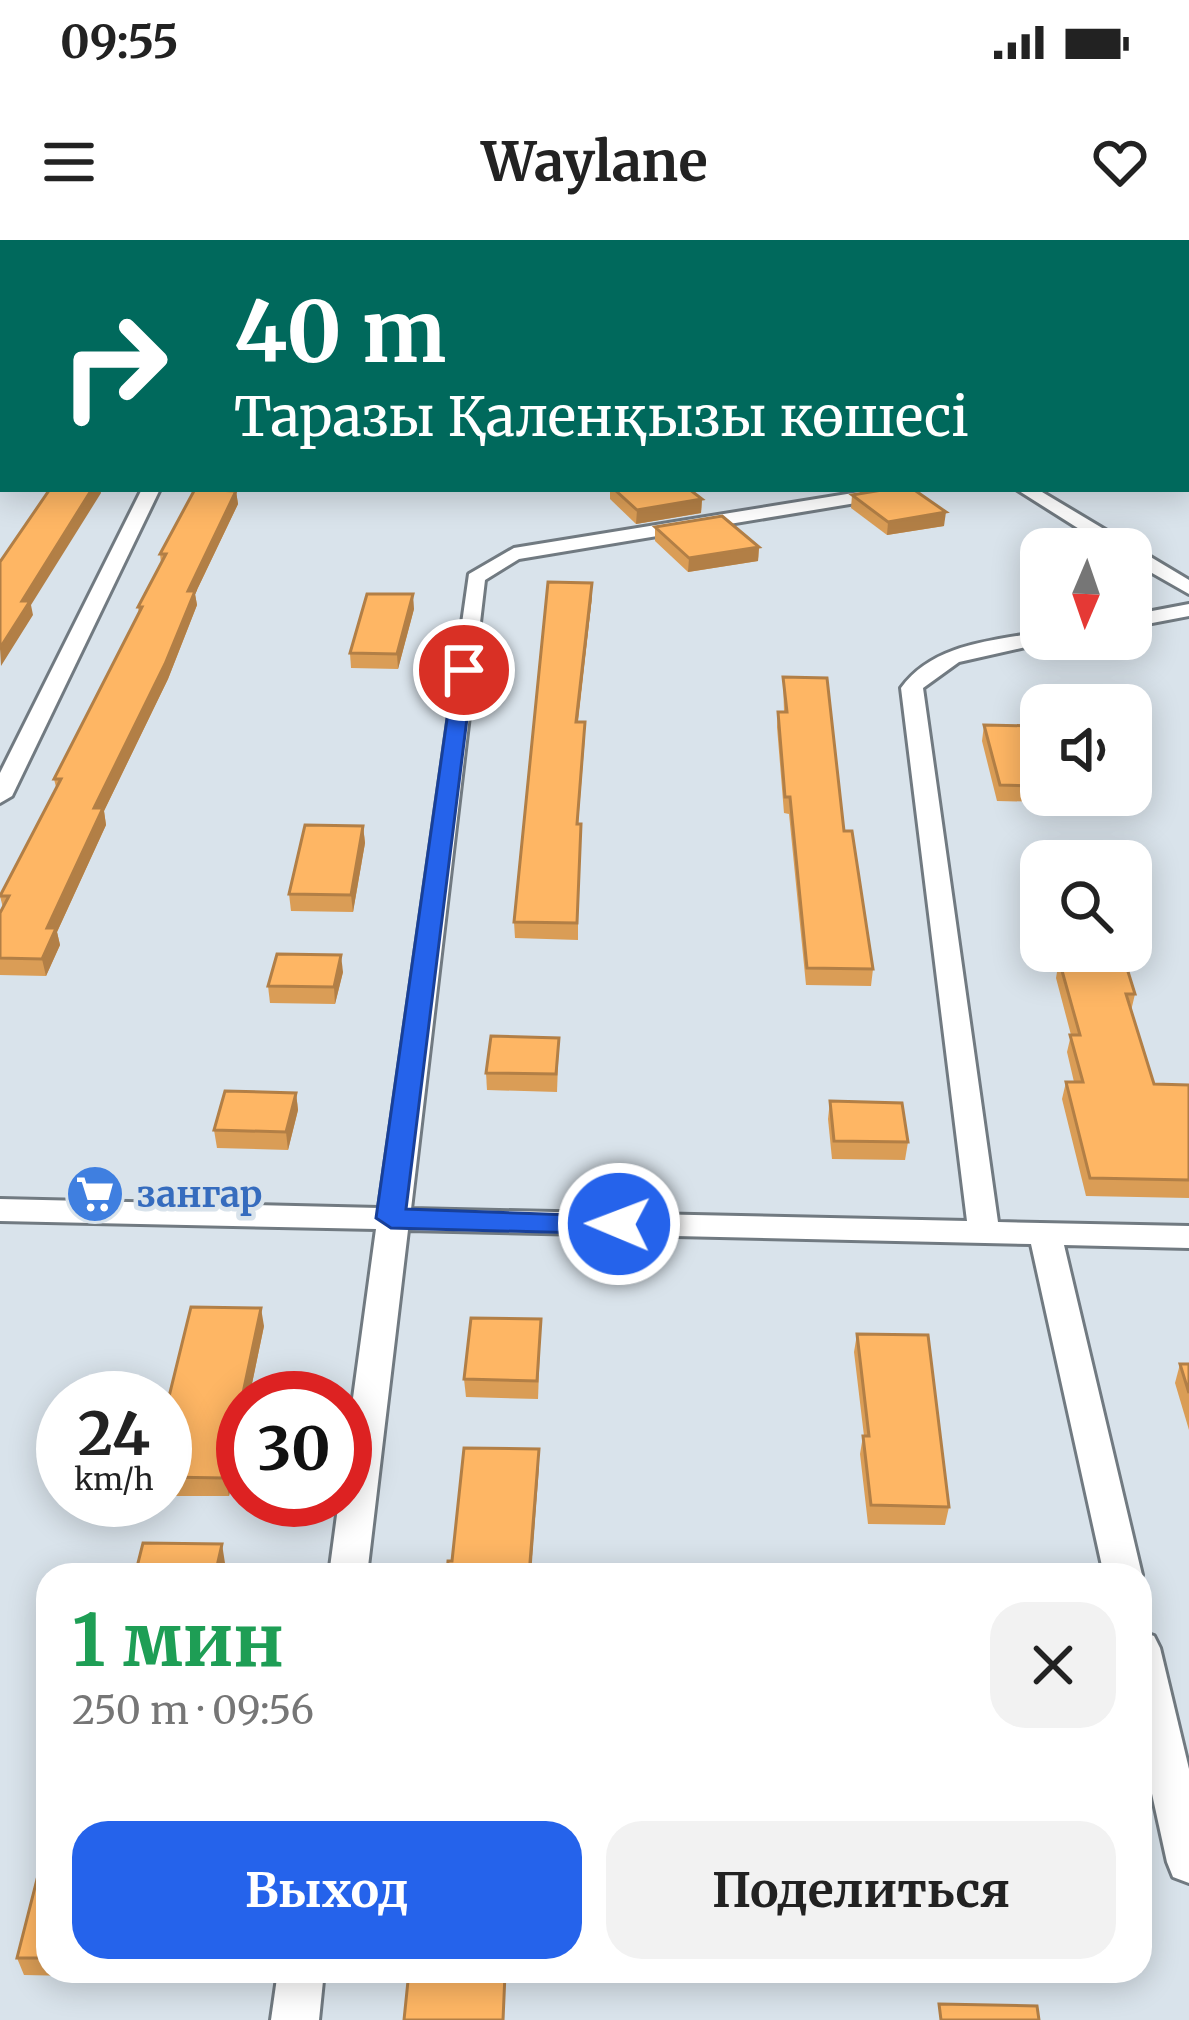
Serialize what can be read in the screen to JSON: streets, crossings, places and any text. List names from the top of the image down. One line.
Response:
{"places":{"supermarket":["зангар"]},"north":"bottom","page":{"status":"09:55","header":"Waylane","turn":["40 m","Таразы Қаленқызы көшесі"],"speed":"24 km/h","limit":"30","heading":["1 мин","250 m · 09:56"],"buttons":["Выход","Поделиться"]}}
